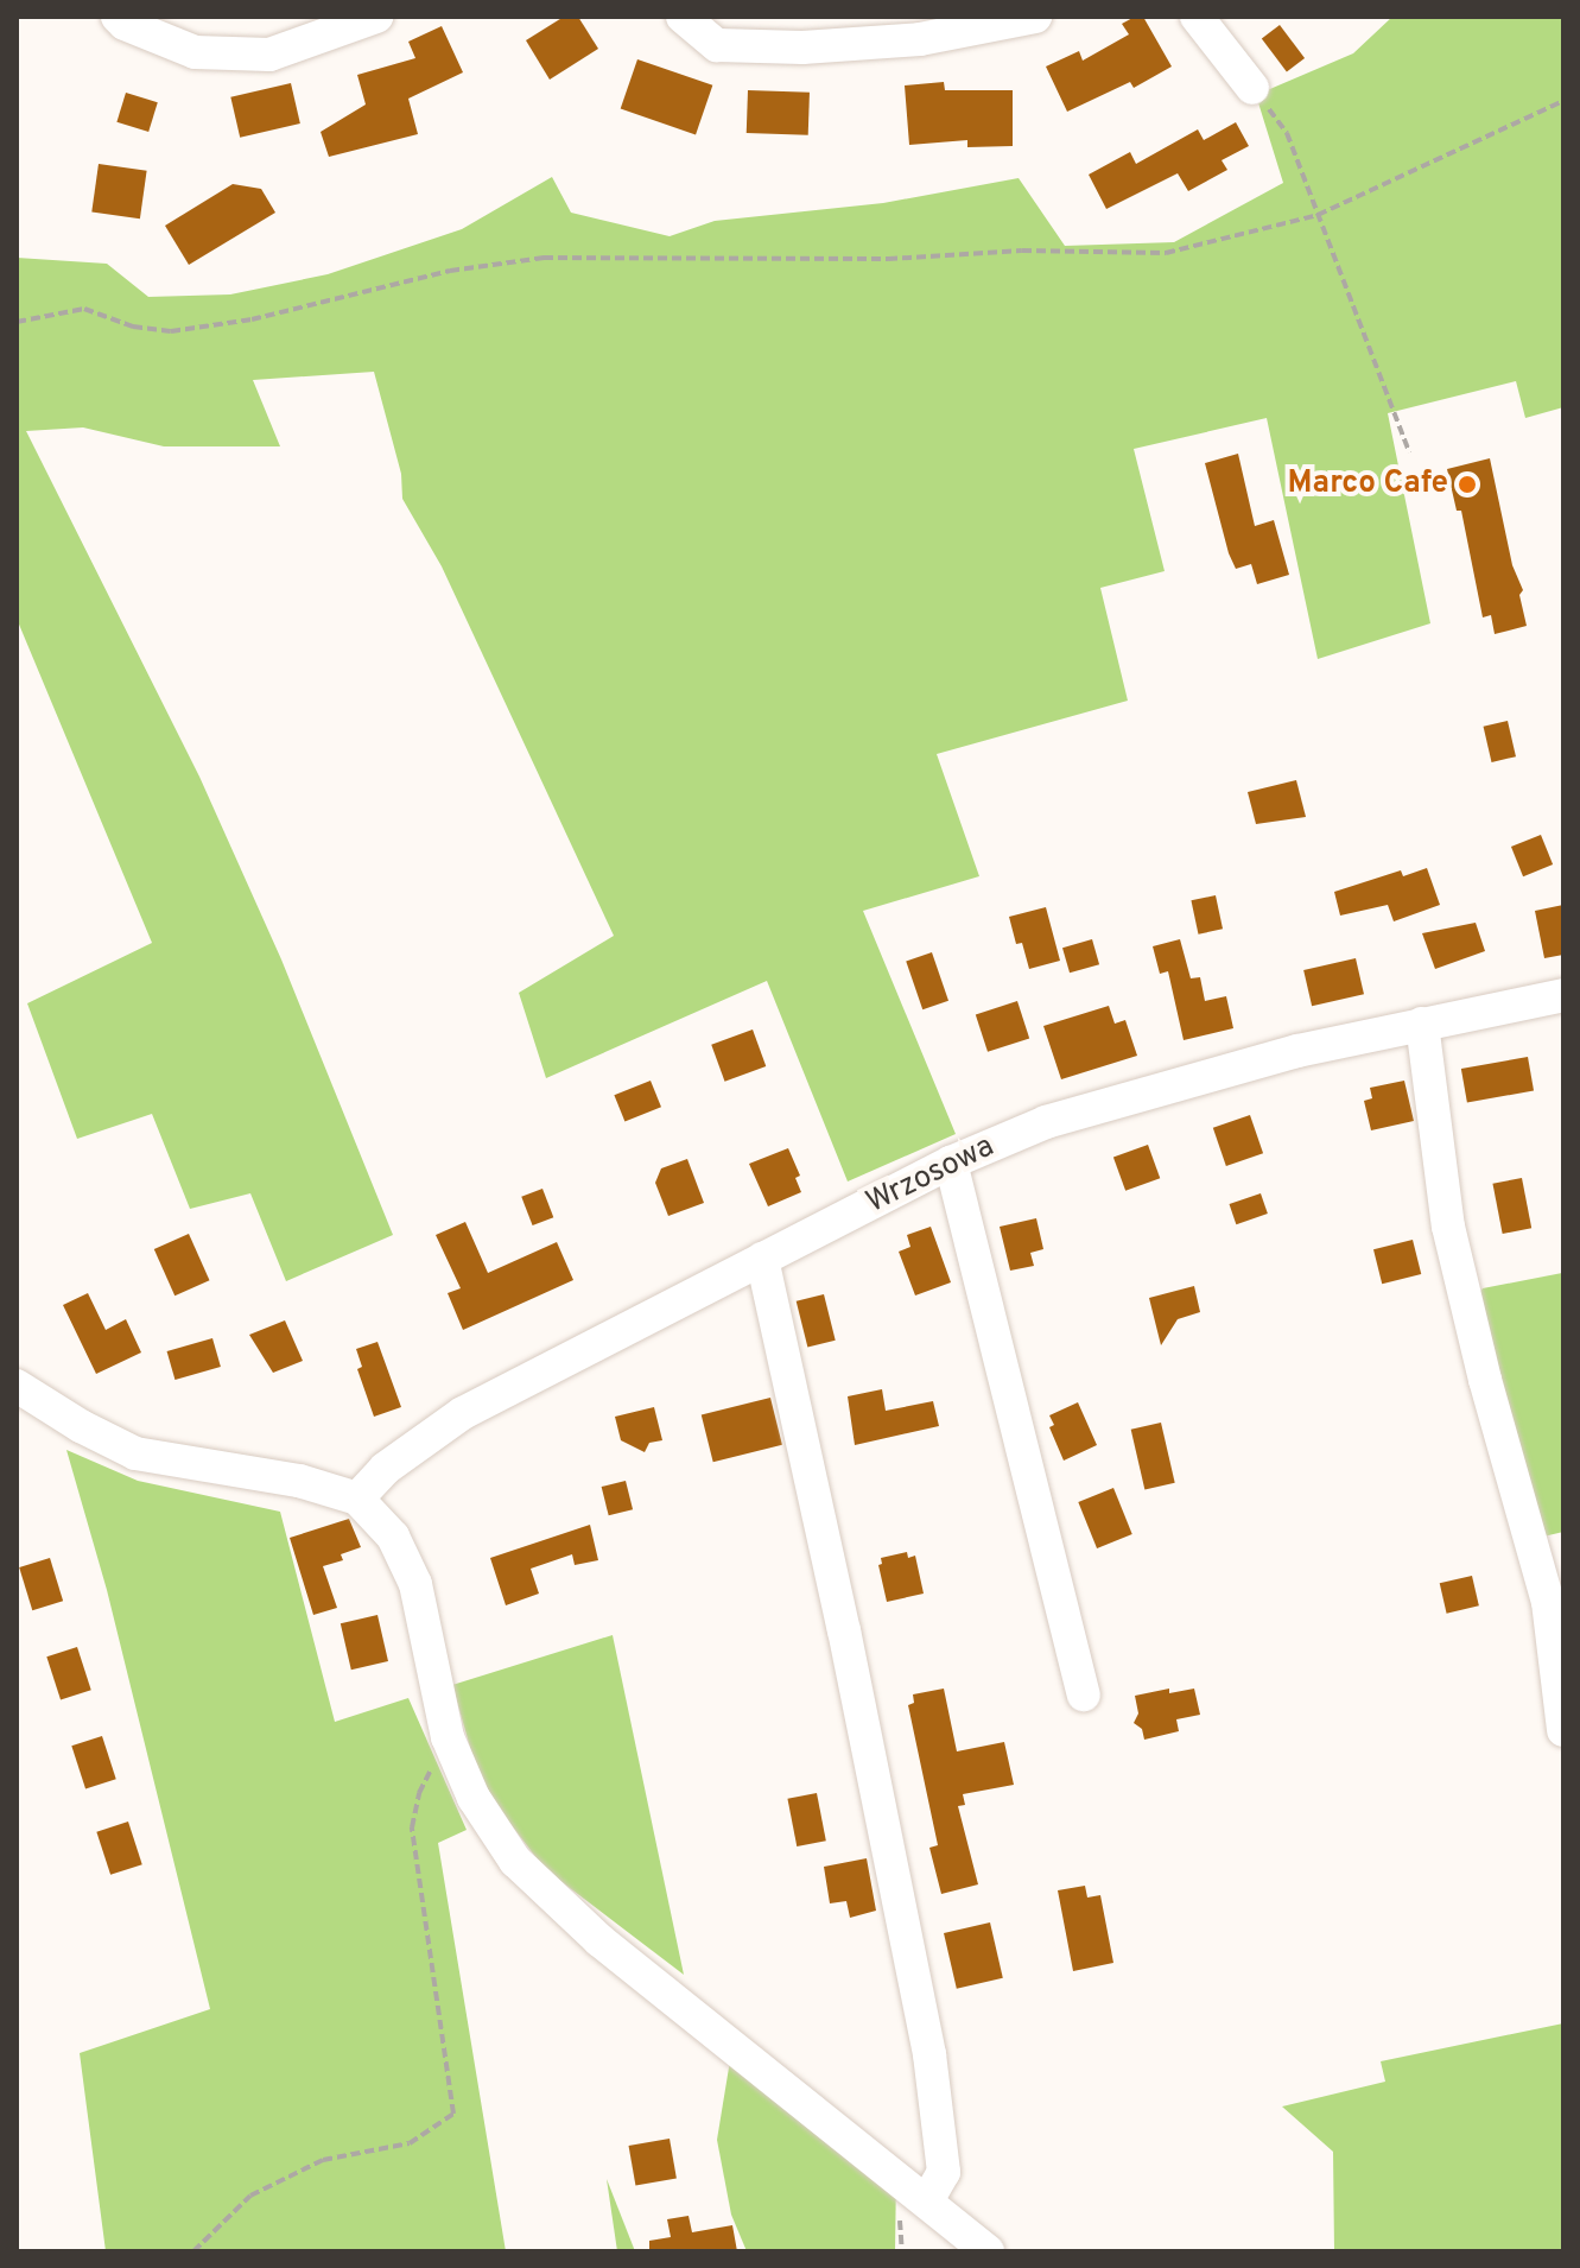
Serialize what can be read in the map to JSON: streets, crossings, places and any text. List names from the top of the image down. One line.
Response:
{"streets":{"street":["Wrzosowa"]},"places":["Marco Cafe"]}
